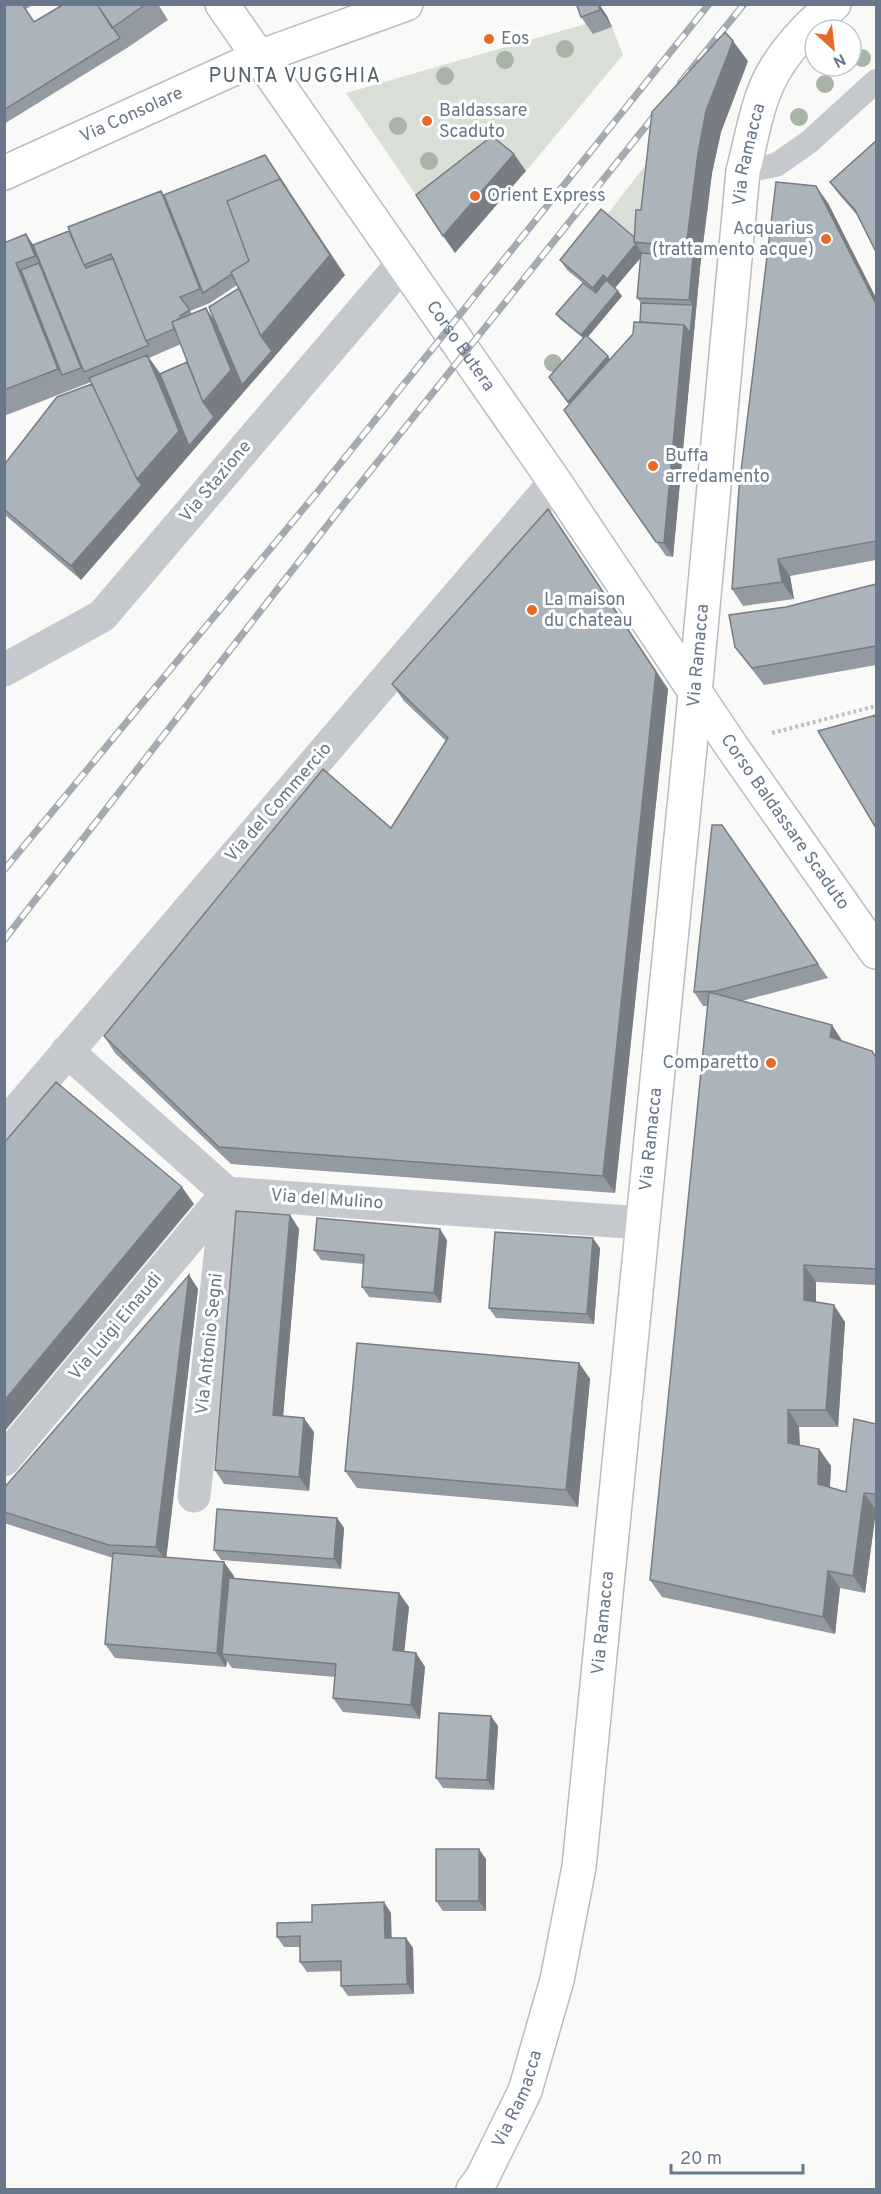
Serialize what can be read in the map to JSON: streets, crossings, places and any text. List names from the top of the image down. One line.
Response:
{"streets":{"main road":["Via Consolare","Via Ramacca","Corso Butera","Corso Baldassare Scaduto"],"street":["Via Stazione","Via del Commercio","Via del Mulino","Via Luigi Einaudi","Via Antonio Segni"]},"crossings":[["Via Consolare","Corso Butera"],["Via Ramacca","Corso Butera"],["Via Ramacca","Corso Baldassare Scaduto"],["Via Ramacca","Via del Mulino"],["Corso Butera","Via Stazione"],["Corso Butera","Via del Commercio"],["Corso Butera","Corso Baldassare Scaduto"],["Via del Mulino","Via Luigi Einaudi"],["Via del Mulino","Via Antonio Segni"],["Via Luigi Einaudi","Via Antonio Segni"]],"districts":["PUNTA VUGGHIA"],"places":["Eos","Baldassare Scaduto","Orient Express","Acquarius (trattamento acque)","Buffa arredamento","La maison du chateau","Comparetto"],"scale_bar":"20 m","north":"bottom right"}
